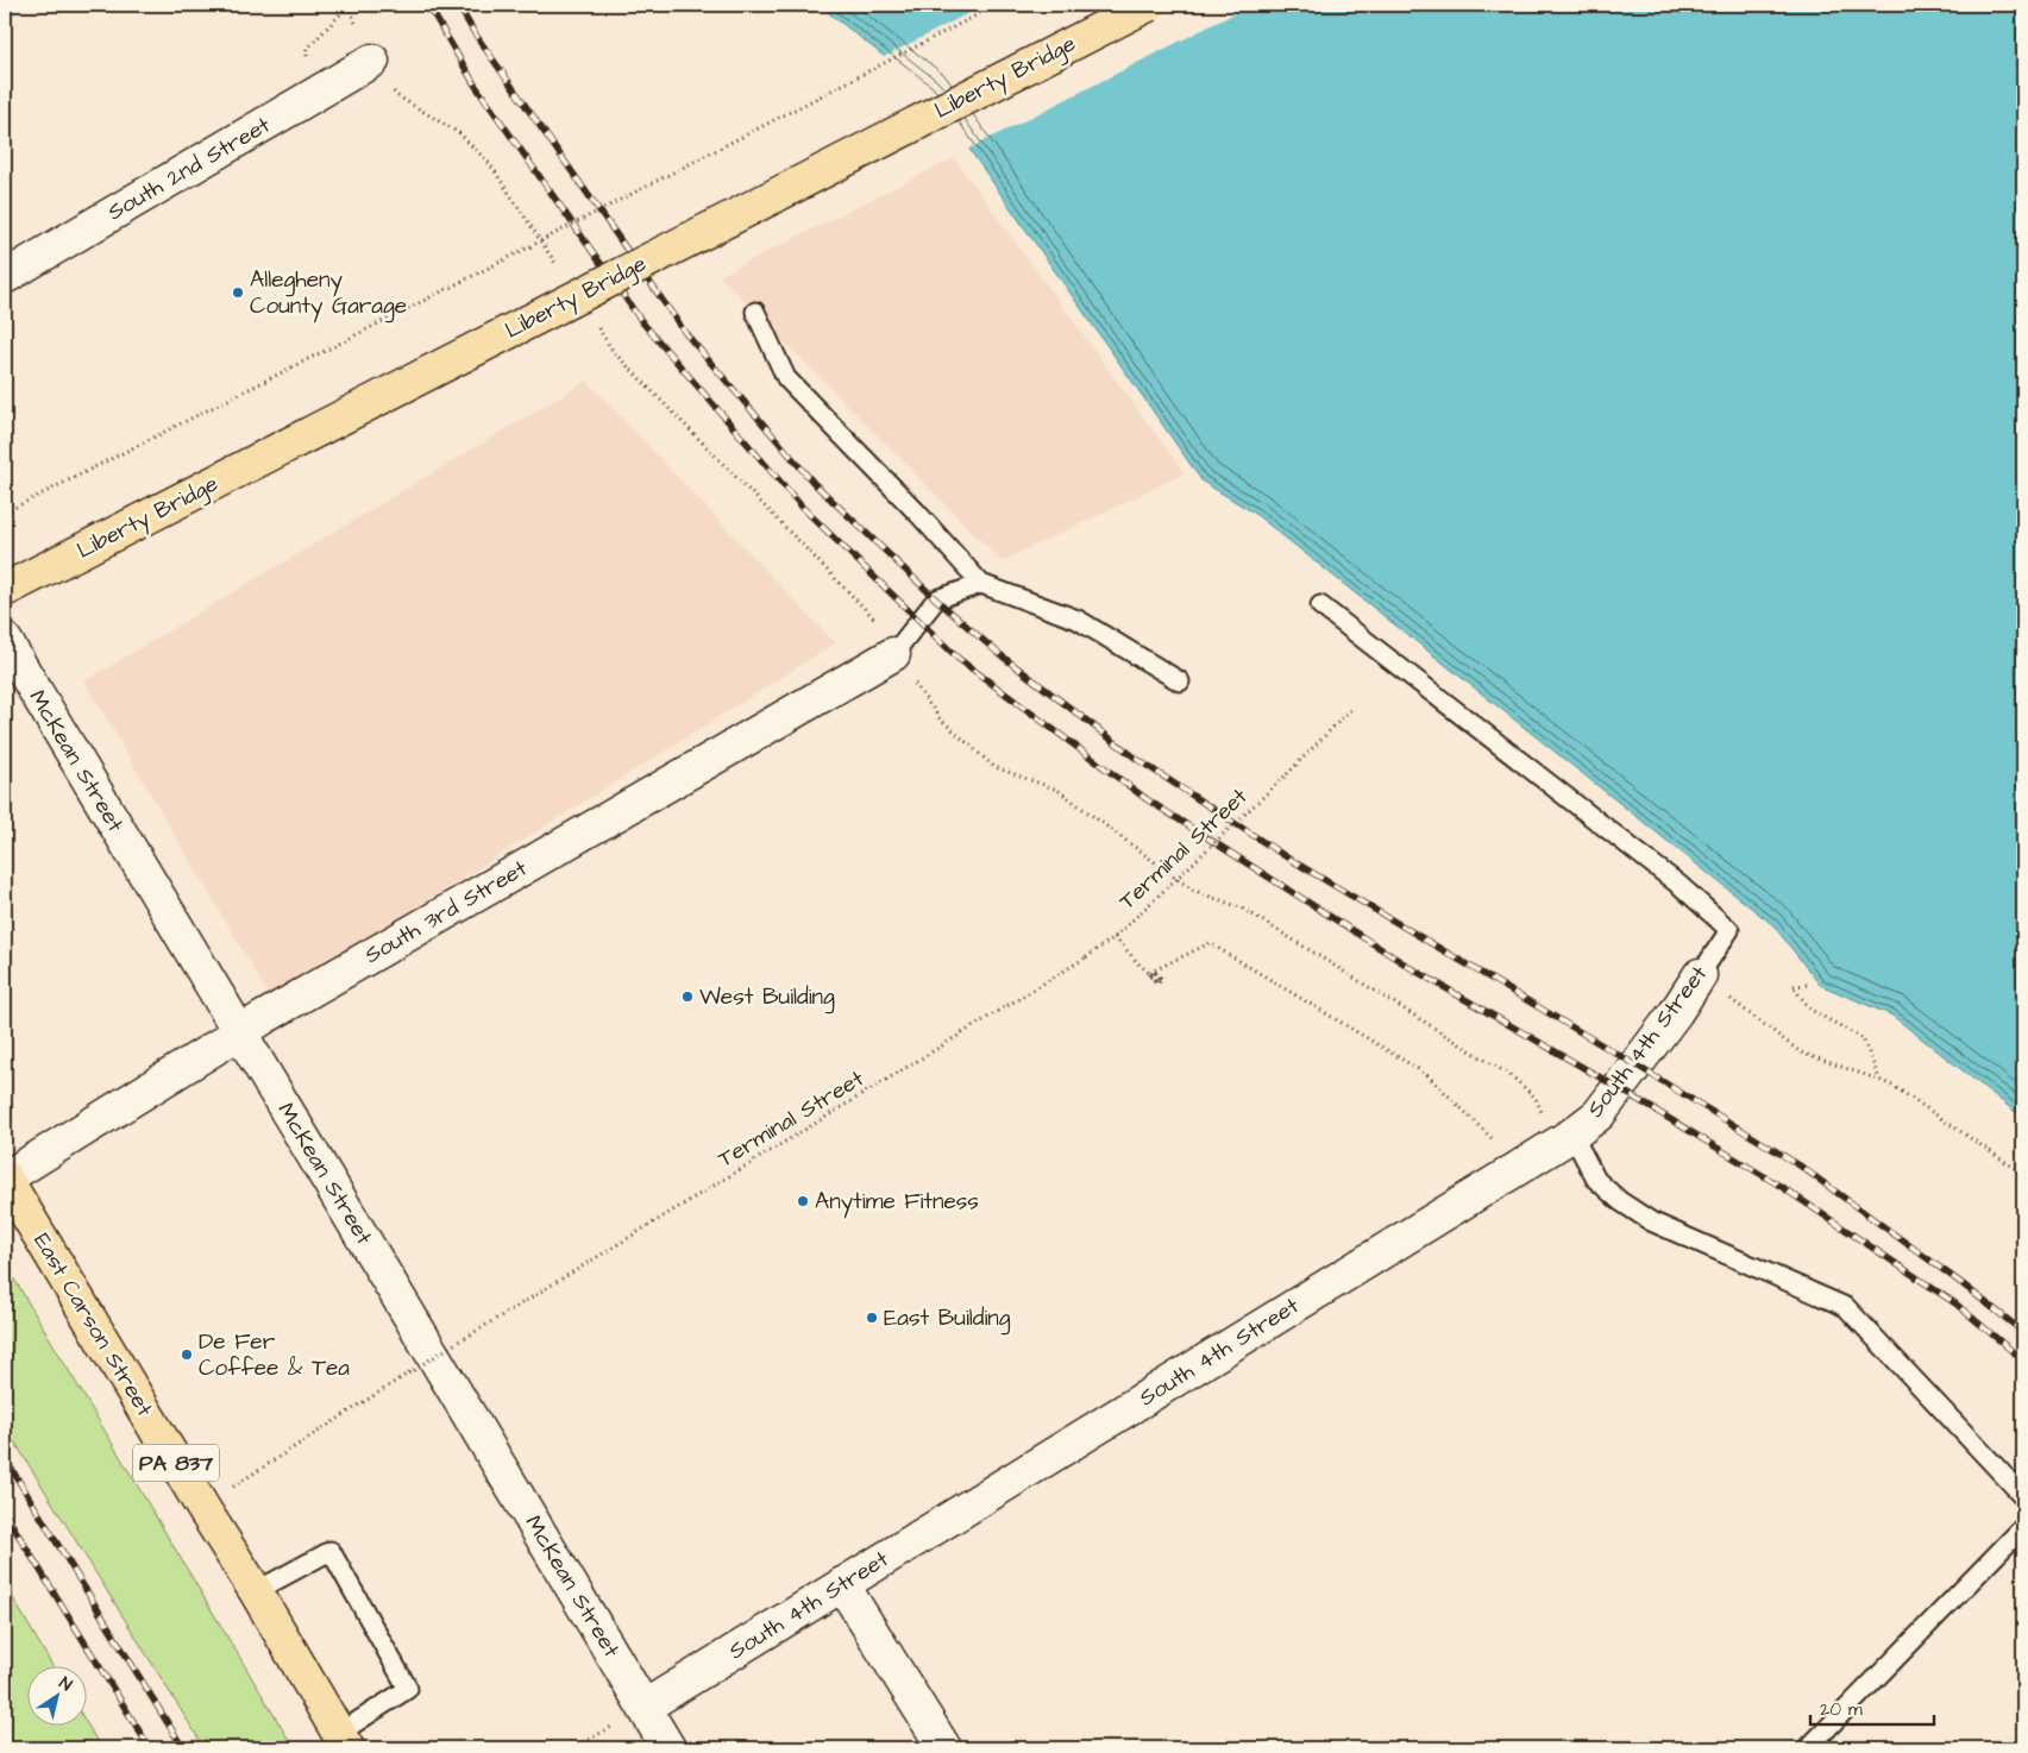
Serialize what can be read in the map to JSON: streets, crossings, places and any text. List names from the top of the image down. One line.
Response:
{"streets":{"main road":["Liberty Bridge","East Carson Street","PA 837"],"street":["South 2nd Street","McKean Street","South 3rd Street","South 4th Street"],"path":["Terminal Street"]},"crossings":[["McKean Street","South 3rd Street"],["McKean Street","South 4th Street"],["Terminal Street","East Carson Street"],["South 3rd Street","East Carson Street"]],"places":["Allegheny County Garage","West Building","Anytime Fitness","East Building","De Fer Coffee & Tea"],"scale_bar":"20 m","north":"top right"}
